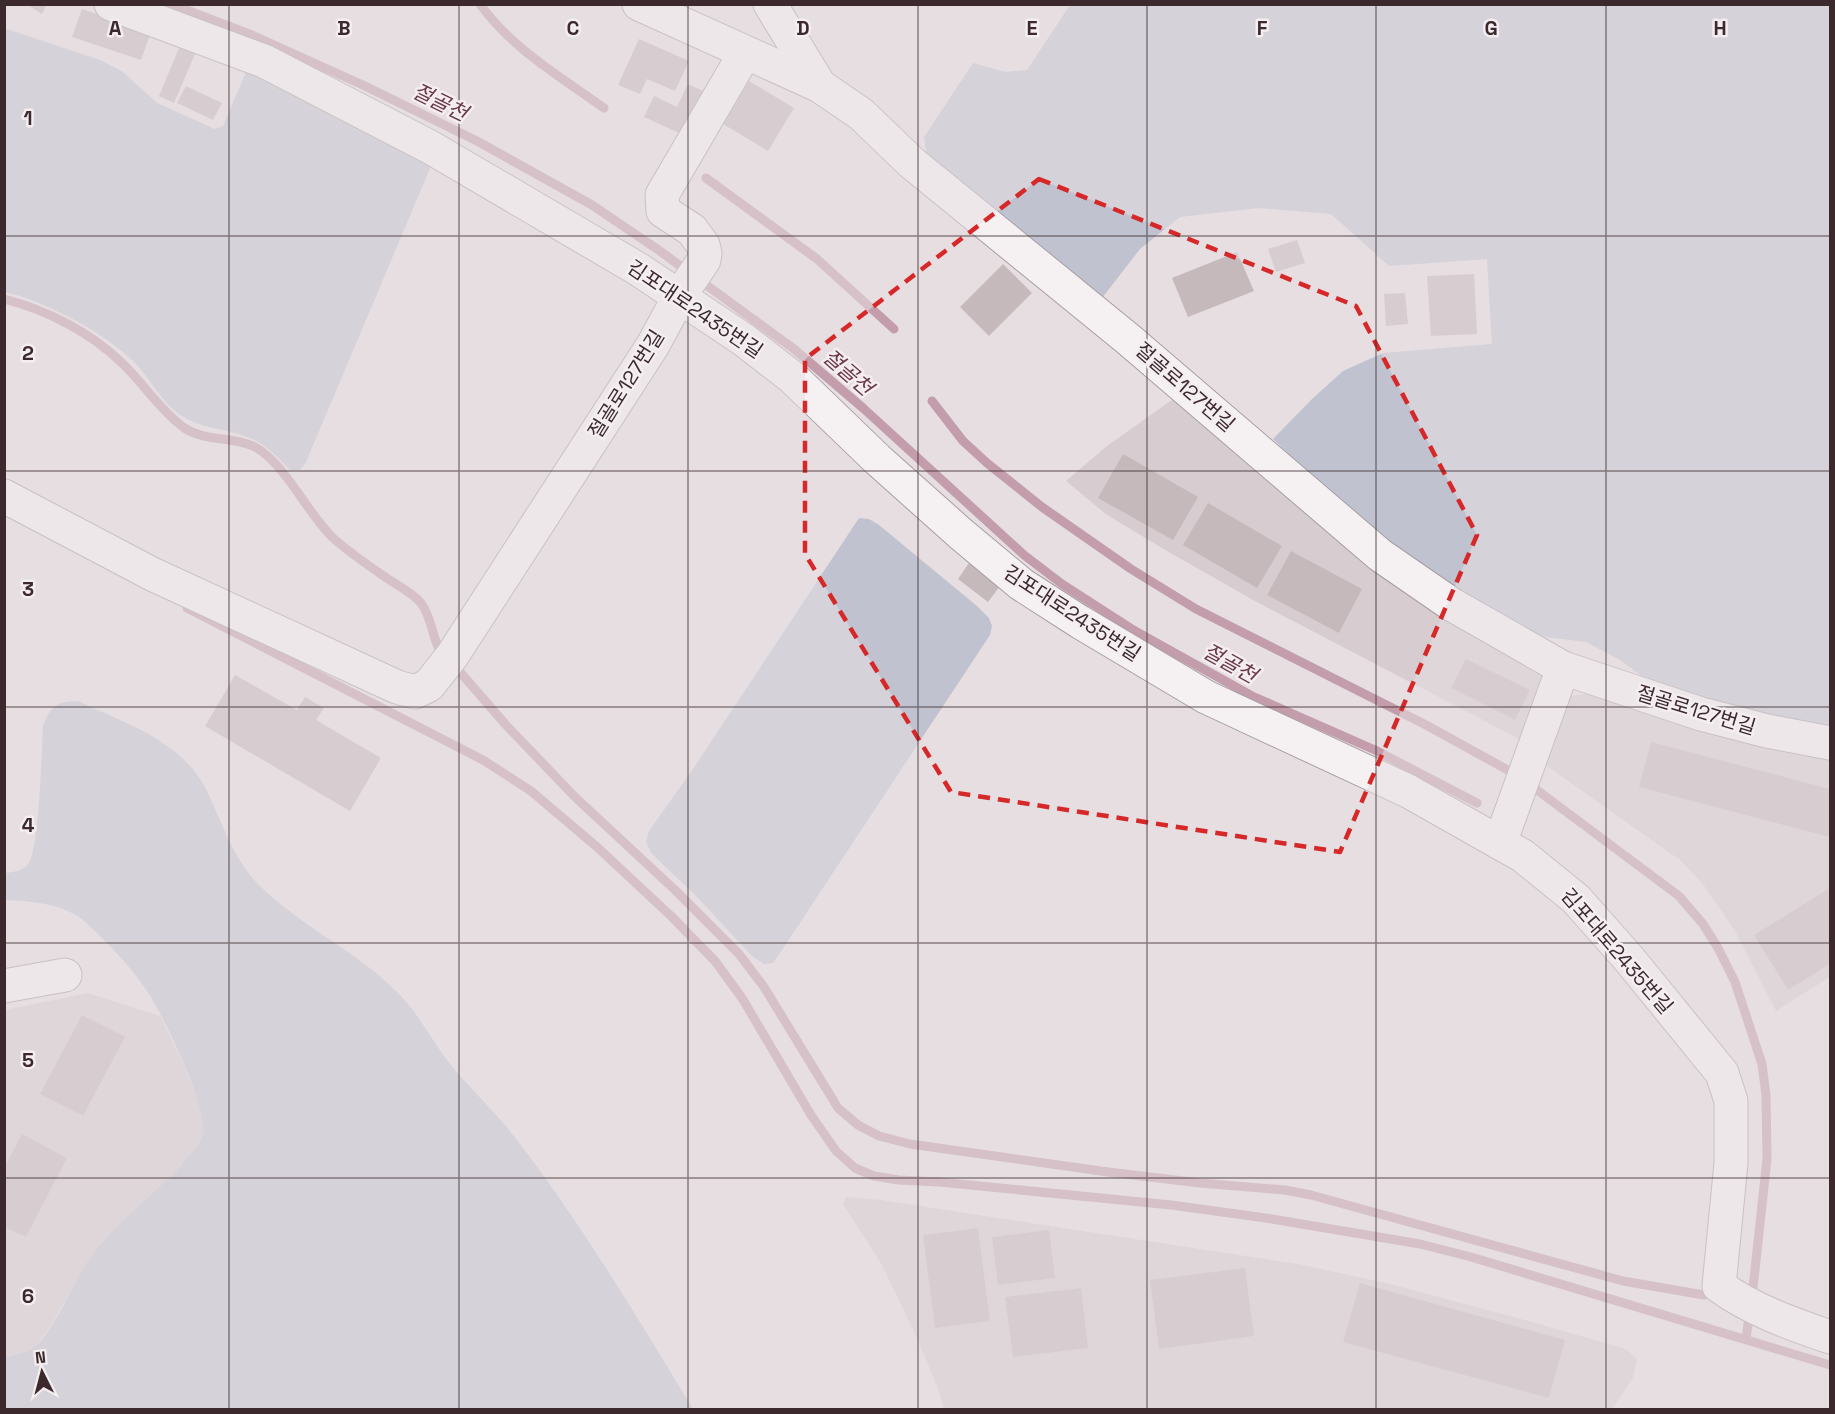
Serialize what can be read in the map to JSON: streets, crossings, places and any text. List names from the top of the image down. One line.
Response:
{"streets":{"lane":["김포대로2435번길","절골로127번길"]},"crossings":[["김포대로2435번길","절골로127번길"]],"water":["절골천"],"north":"top","grid":{"columns":["A","B","C","D","E","F","G","H"],"rows":["1","2","3","4","5","6"]}}
